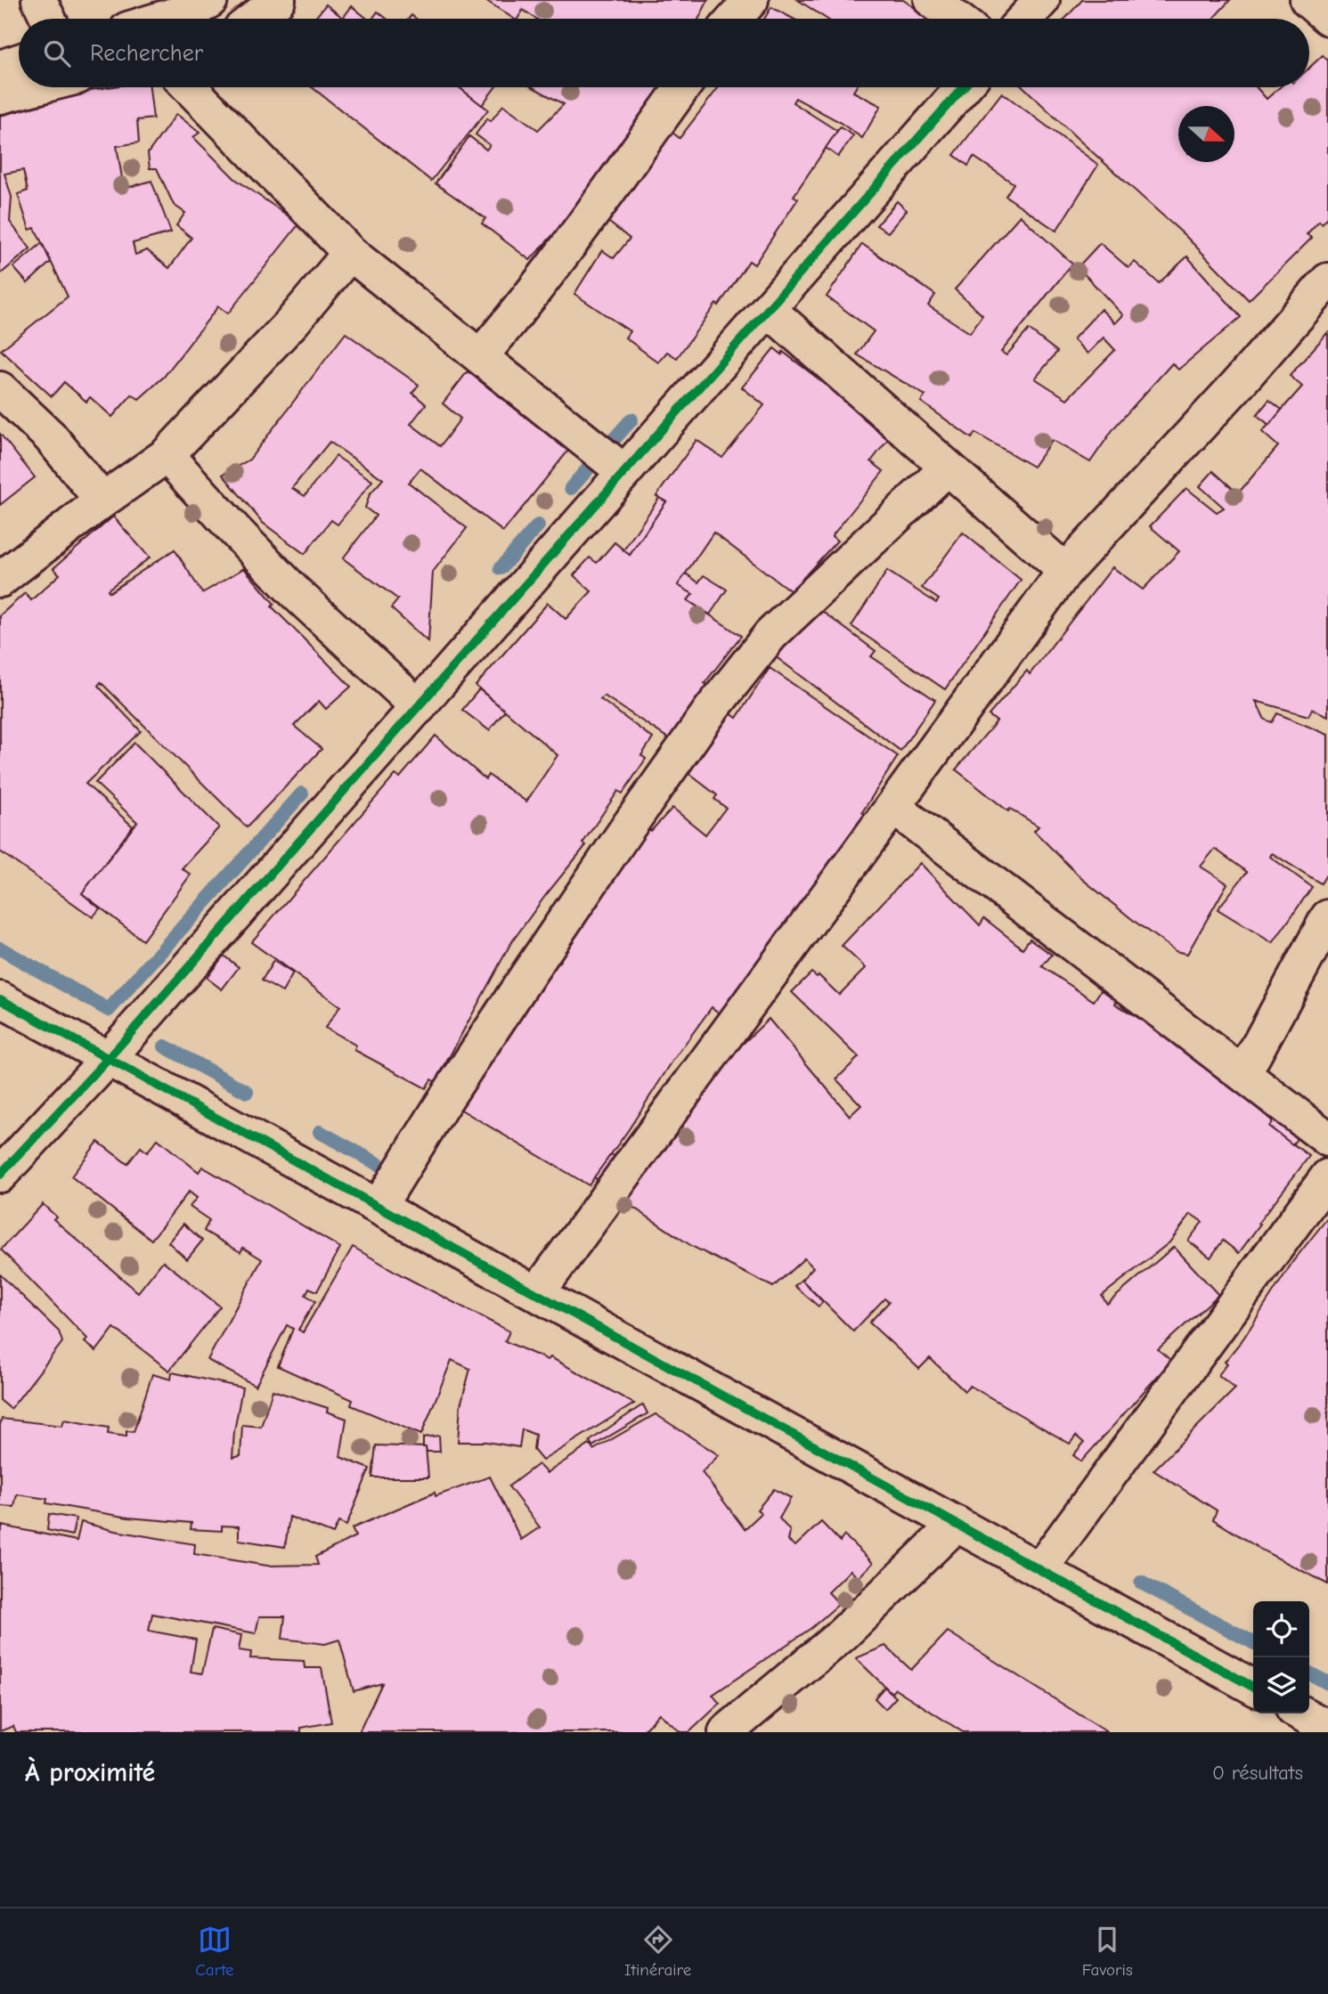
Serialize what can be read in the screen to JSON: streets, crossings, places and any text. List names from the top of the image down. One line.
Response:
{"north":"right","page":{"search":"Rechercher","heading":["À proximité","0 résultats"],"nav":["Carte","Itinéraire","Favoris"]}}
